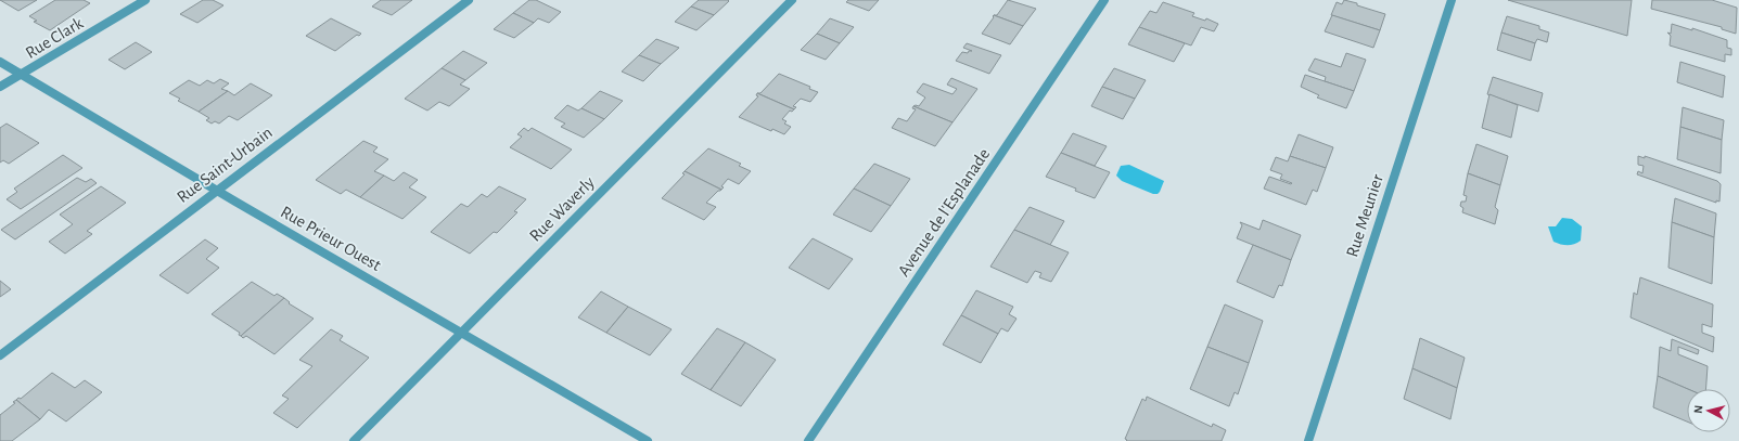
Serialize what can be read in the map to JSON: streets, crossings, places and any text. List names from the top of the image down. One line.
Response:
{"streets":{"street":["Rue Clark","Rue Saint-Urbain","Rue Waverly","Avenue de l'Esplanade","Rue Meunier","Rue Prieur Ouest"]},"crossings":[["Rue Clark","Rue Prieur Ouest"],["Rue Saint-Urbain","Rue Prieur Ouest"],["Rue Waverly","Rue Prieur Ouest"]],"north":"left"}
